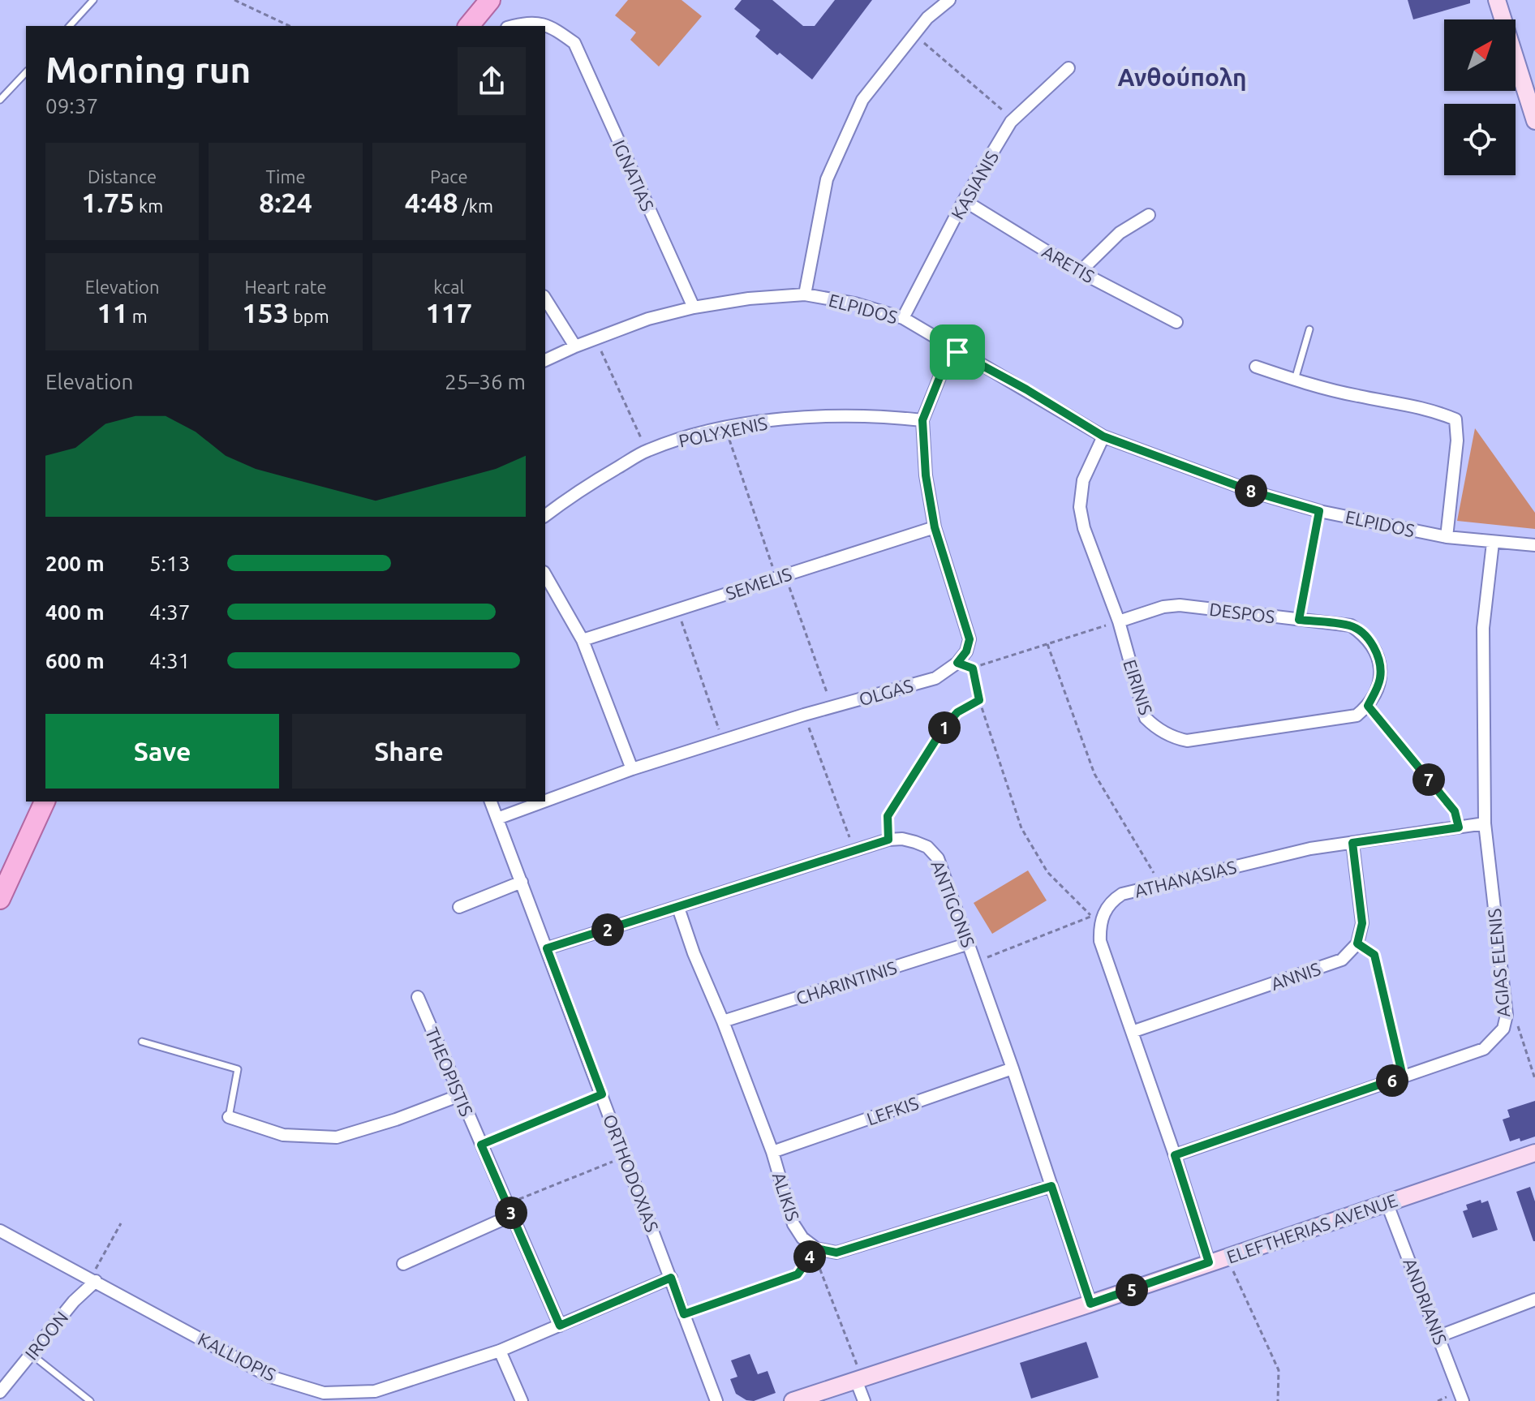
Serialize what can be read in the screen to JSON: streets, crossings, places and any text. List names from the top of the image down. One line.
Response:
{"streets":{"main road":["ELEFTHERIAS AVENUE"],"street":["IGNATIAS","KASIANIS","ARETIS","ELPIDOS","POLYXENIS","SEMELIS","DESPOS","EIRINIS","OLGAS","ATHANASIAS","ANTIGONIS","AGIAS ELENIS","ANNIS","CHARINTINIS","THEOPISTIS","LEFKIS","ORTHODOXIAS","ALIKIS","ANDRIANIS","IROON","KALLIOPIS"]},"crossings":[["IGNATIAS","ELPIDOS"],["KASIANIS","ARETIS"],["KASIANIS","ELPIDOS"],["ELPIDOS","EIRINIS"],["ELPIDOS","AGIAS ELENIS"],["DESPOS","EIRINIS"],["OLGAS","ORTHODOXIAS"],["ATHANASIAS","AGIAS ELENIS"],["ATHANASIAS","ANNIS"],["ATHANASIAS","ELEFTHERIAS AVENUE"],["ANTIGONIS","CHARINTINIS"],["ANTIGONIS","LEFKIS"],["ANTIGONIS","ORTHODOXIAS"],["ANTIGONIS","ALIKIS"],["ANTIGONIS","ELEFTHERIAS AVENUE"],["CHARINTINIS","ALIKIS"],["THEOPISTIS","KALLIOPIS"],["LEFKIS","ALIKIS"],["ORTHODOXIAS","KALLIOPIS"],["ELEFTHERIAS AVENUE","ANDRIANIS"],["IROON","KALLIOPIS"]],"districts":["Ανθούπολη"],"north":"top right","page":{"heading":["Morning run","09:37"],"stats":[["Distance","1.75 km"],["Time","8:24"],["Pace","4:48 /km"],["Elevation","11 m"],["Heart rate","153 bpm"],["kcal","117"]],"chart":["Elevation","25–36 m"],"pins":["8","1","7","2","6","3","4","5"],"list":[{"name":"200 m","note":"5:13"},{"name":"400 m","note":"4:37"},{"name":"600 m","note":"4:31"}],"buttons":["Save","Share"]}}
